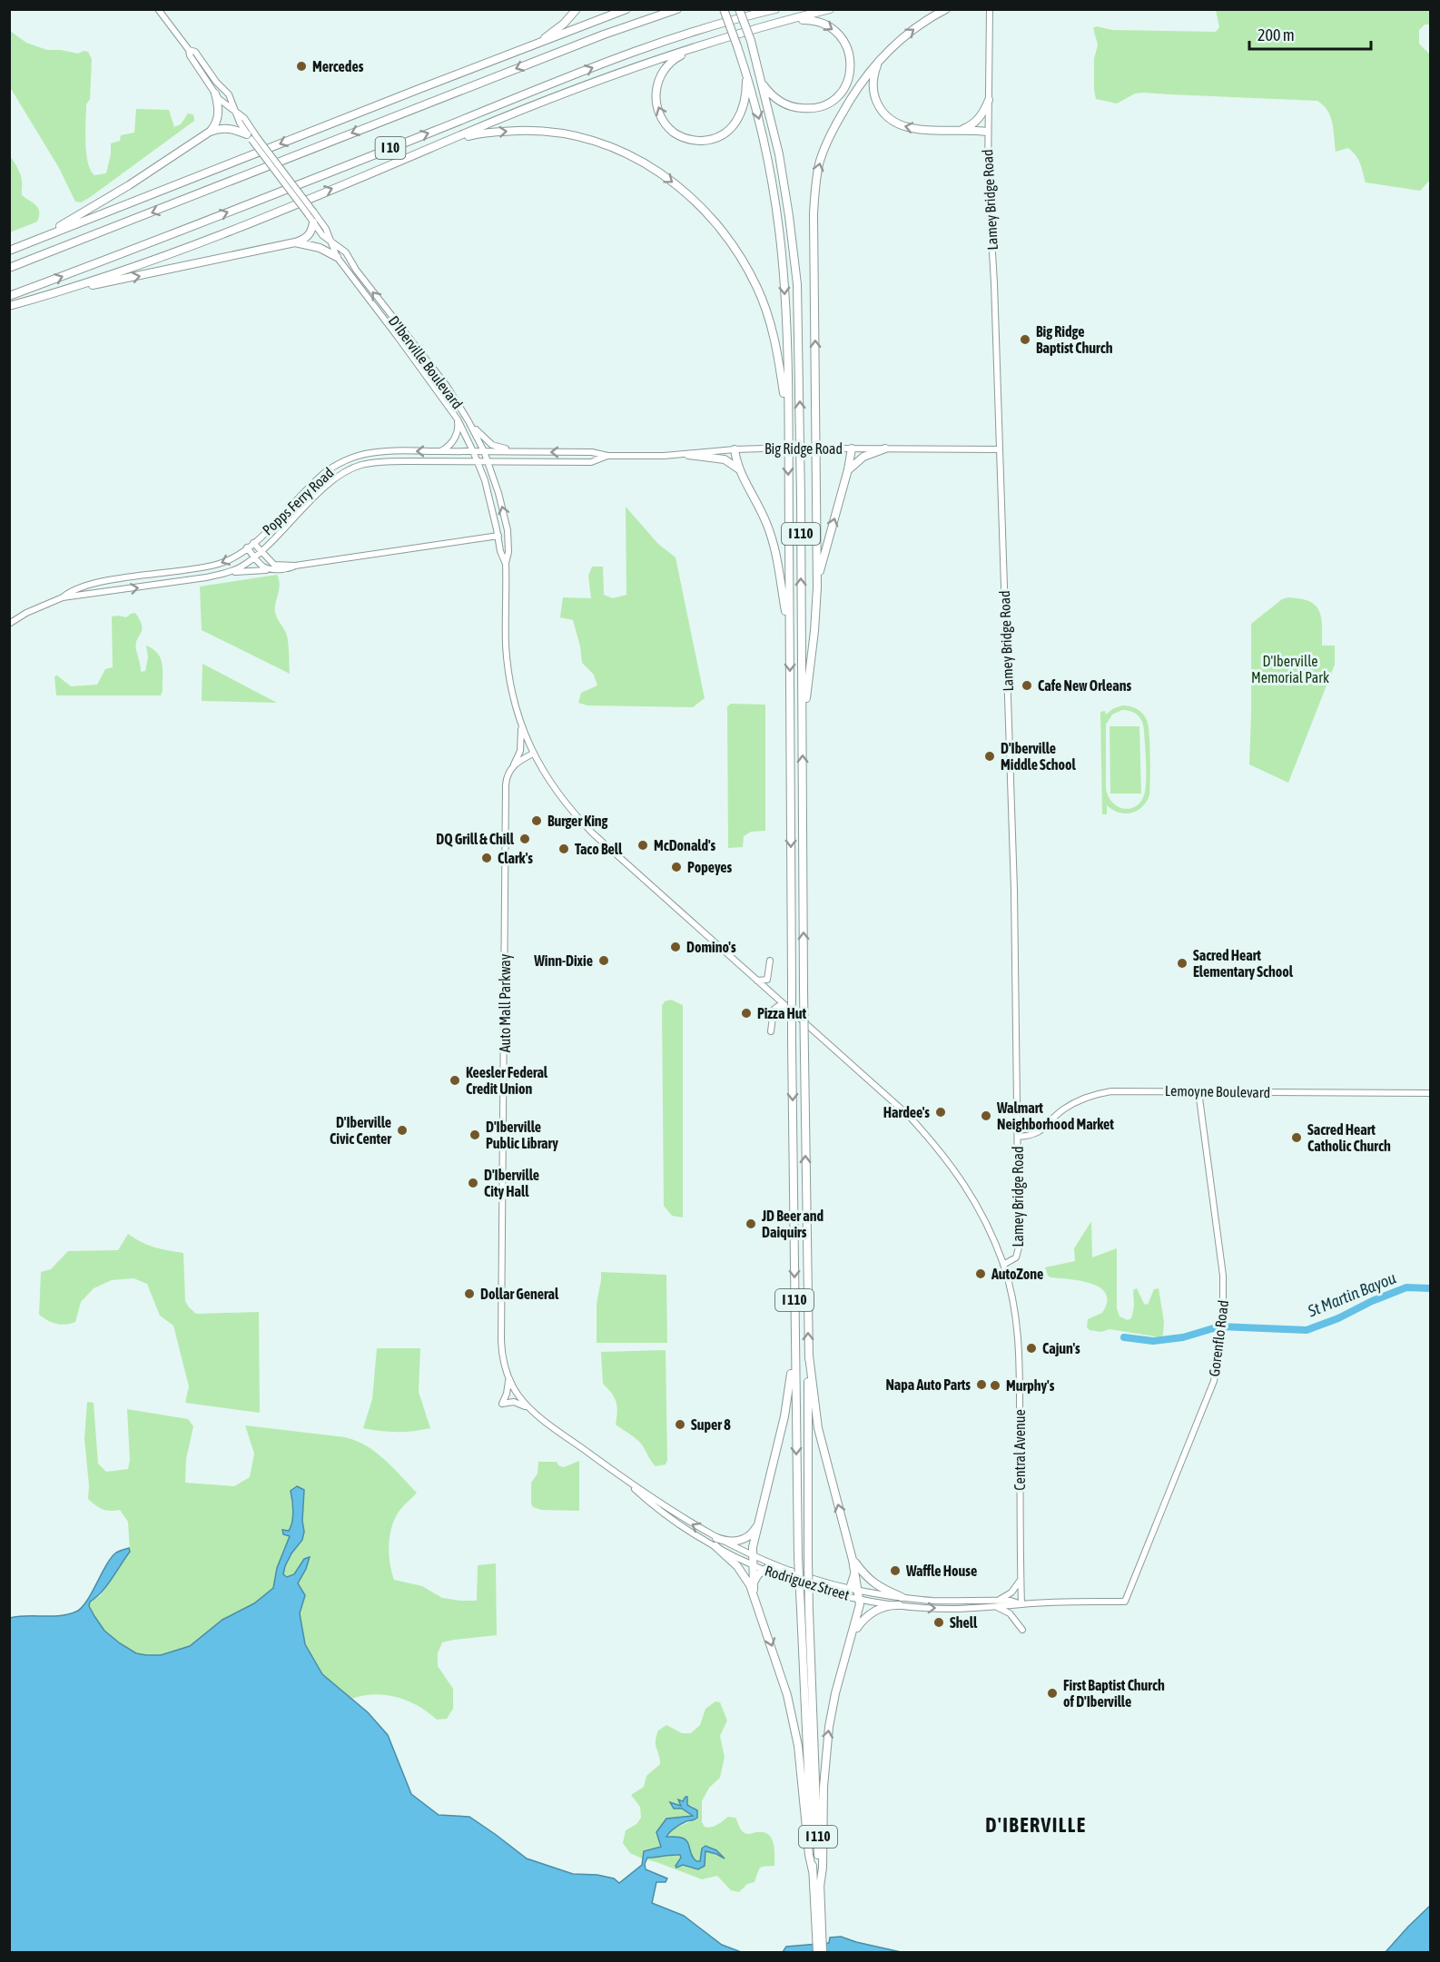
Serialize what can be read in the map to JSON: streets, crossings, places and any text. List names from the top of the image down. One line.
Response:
{"streets":{"highway":["I 10","I 110"],"main road":["Lamey Bridge Road","D'Iberville Boulevard","Big Ridge Road","Popps Ferry Road","Auto Mall Parkway","Lemoyne Boulevard","Gorenflo Road","Central Avenue","Rodriguez Street"]},"crossings":[["Lamey Bridge Road","D'Iberville Boulevard"],["Lamey Bridge Road","Big Ridge Road"],["Lamey Bridge Road","Lemoyne Boulevard"],["Lamey Bridge Road","Central Avenue"],["D'Iberville Boulevard","Big Ridge Road"],["D'Iberville Boulevard","Popps Ferry Road"],["D'Iberville Boulevard","Auto Mall Parkway"],["D'Iberville Boulevard","Central Avenue"],["Big Ridge Road","Popps Ferry Road"],["Auto Mall Parkway","Rodriguez Street"],["Lemoyne Boulevard","Gorenflo Road"],["Gorenflo Road","Rodriguez Street"],["Central Avenue","Rodriguez Street"]],"districts":["D'IBERVILLE"],"water":["St Martin Bayou"],"parks":["D'Iberville Memorial Park"],"places":["Mercedes","Big Ridge Baptist Church","Cafe New Orleans","D'Iberville Middle School","Burger King","DQ Grill & Chill","McDonald's","Taco Bell","Clark's","Popeyes","Domino's","Winn-Dixie","Sacred Heart Elementary School","Pizza Hut","Keesler Federal Credit Union","Hardee's","Walmart Neighborhood Market","D'Iberville Civic Center","D'Iberville Public Library","Sacred Heart Catholic Church","D'Iberville City Hall","JD Beer and Daiquirs","AutoZone","Dollar General","Cajun's","Napa Auto Parts","Murphy's","Super 8","Waffle House","Shell","First Baptist Church of D'Iberville"],"scale_bar":"200 m"}
